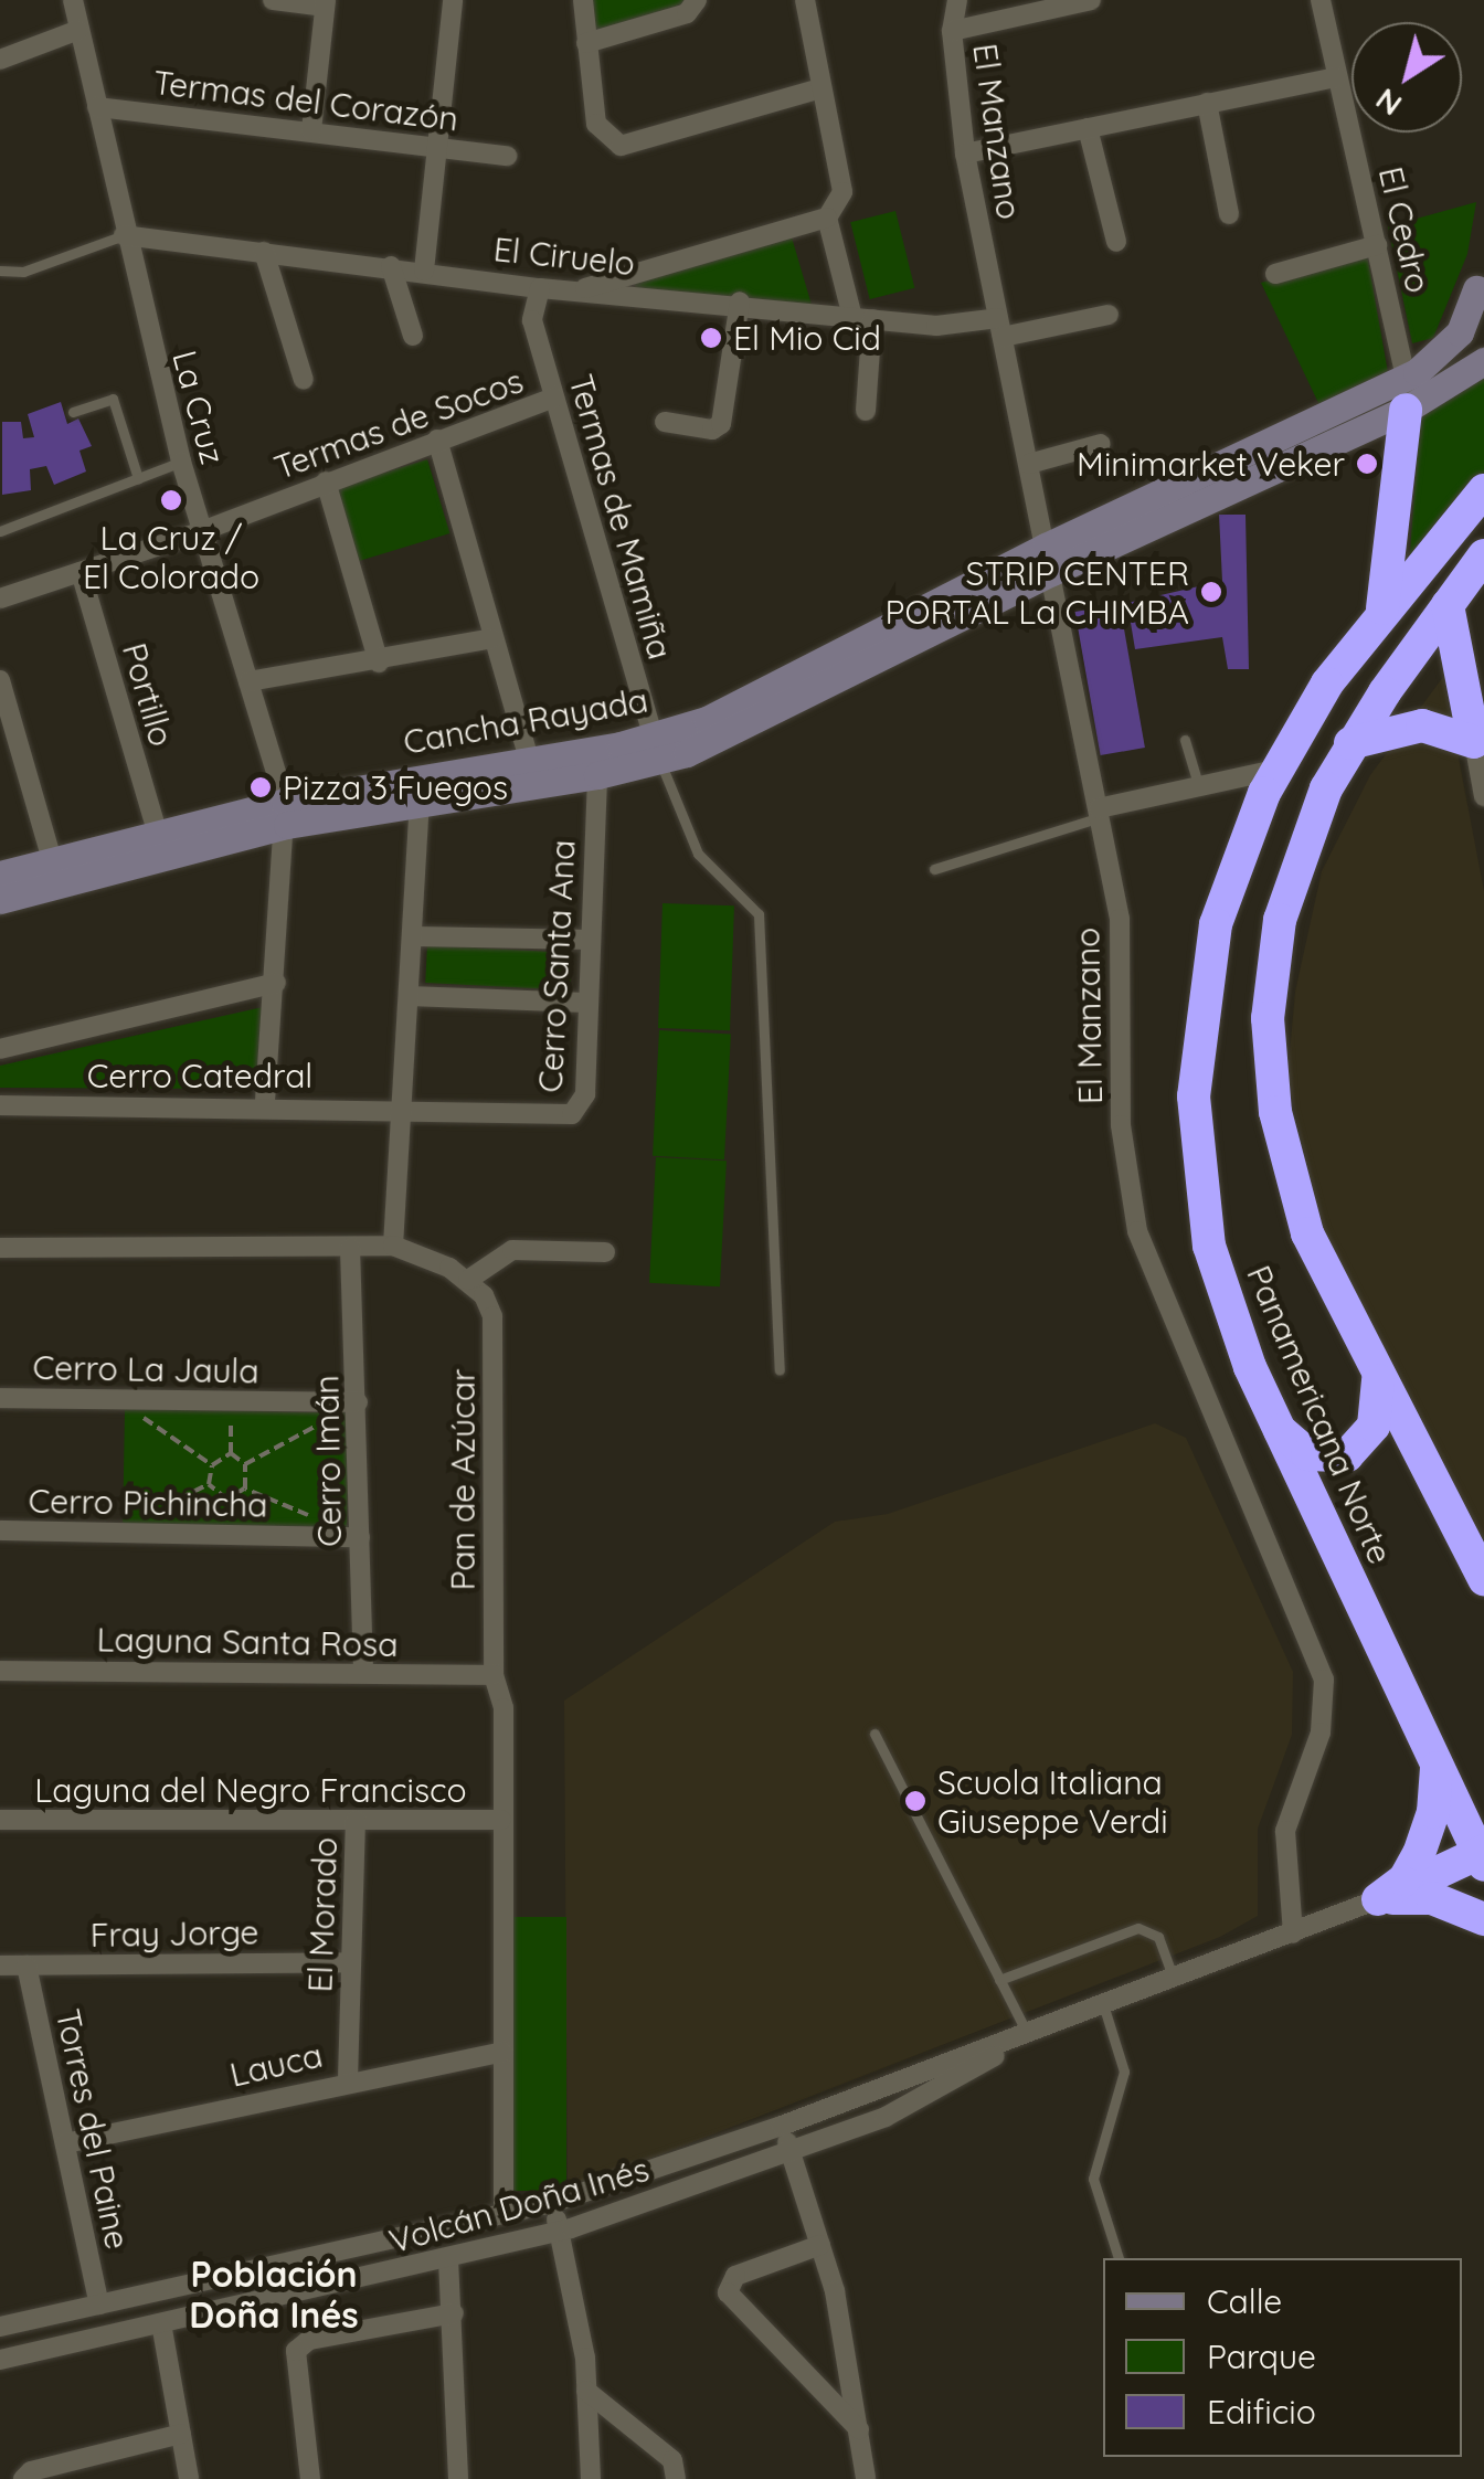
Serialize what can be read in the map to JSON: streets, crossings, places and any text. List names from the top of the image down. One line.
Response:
{"streets":{"highway":["Panamericana Norte"],"street":["Termas del Corazón","El Manzano","El Cedro","El Ciruelo","La Cruz","Termas de Socos","Termas de Mamiña","Portillo","Cancha Rayada","Cerro Santa Ana","Cerro Catedral","Cerro La Jaula","Cerro Imán","Pan de Azúcar","Cerro Pichincha","Laguna Santa Rosa","Laguna del Negro Francisco","El Morado","Fray Jorge","Lauca","Torres del Paine","Volcán Doña Inés"]},"crossings":[["Termas del Corazón","La Cruz"],["El Manzano","El Ciruelo"],["El Manzano","Cancha Rayada"],["El Manzano","Volcán Doña Inés"],["El Cedro","Cancha Rayada"],["El Ciruelo","La Cruz"],["El Ciruelo","Termas de Mamiña"],["La Cruz","Termas de Socos"],["La Cruz","Cancha Rayada"],["Termas de Socos","Termas de Mamiña"],["Termas de Socos","Portillo"],["Termas de Mamiña","Cancha Rayada"],["Portillo","Cancha Rayada"],["Cancha Rayada","Cerro Santa Ana"],["Cerro Santa Ana","Cerro Catedral"],["Cerro La Jaula","Cerro Imán"],["Cerro Imán","Cerro Pichincha"],["Cerro Imán","Laguna Santa Rosa"],["Pan de Azúcar","Laguna Santa Rosa"],["Pan de Azúcar","Laguna del Negro Francisco"],["Pan de Azúcar","Lauca"],["Pan de Azúcar","Volcán Doña Inés"],["Laguna del Negro Francisco","El Morado"],["El Morado","Fray Jorge"],["El Morado","Lauca"],["Fray Jorge","Torres del Paine"],["Lauca","Torres del Paine"],["Torres del Paine","Volcán Doña Inés"]],"districts":["Población Doña Inés"],"places":["El Mio Cid","Minimarket Veker","La Cruz / El Colorado","STRIP CENTER PORTAL La CHIMBA","Pizza 3 Fuegos","Scuola Italiana Giuseppe Verdi"],"legend":["Calle","Parque","Edificio"],"north":"bottom left"}
